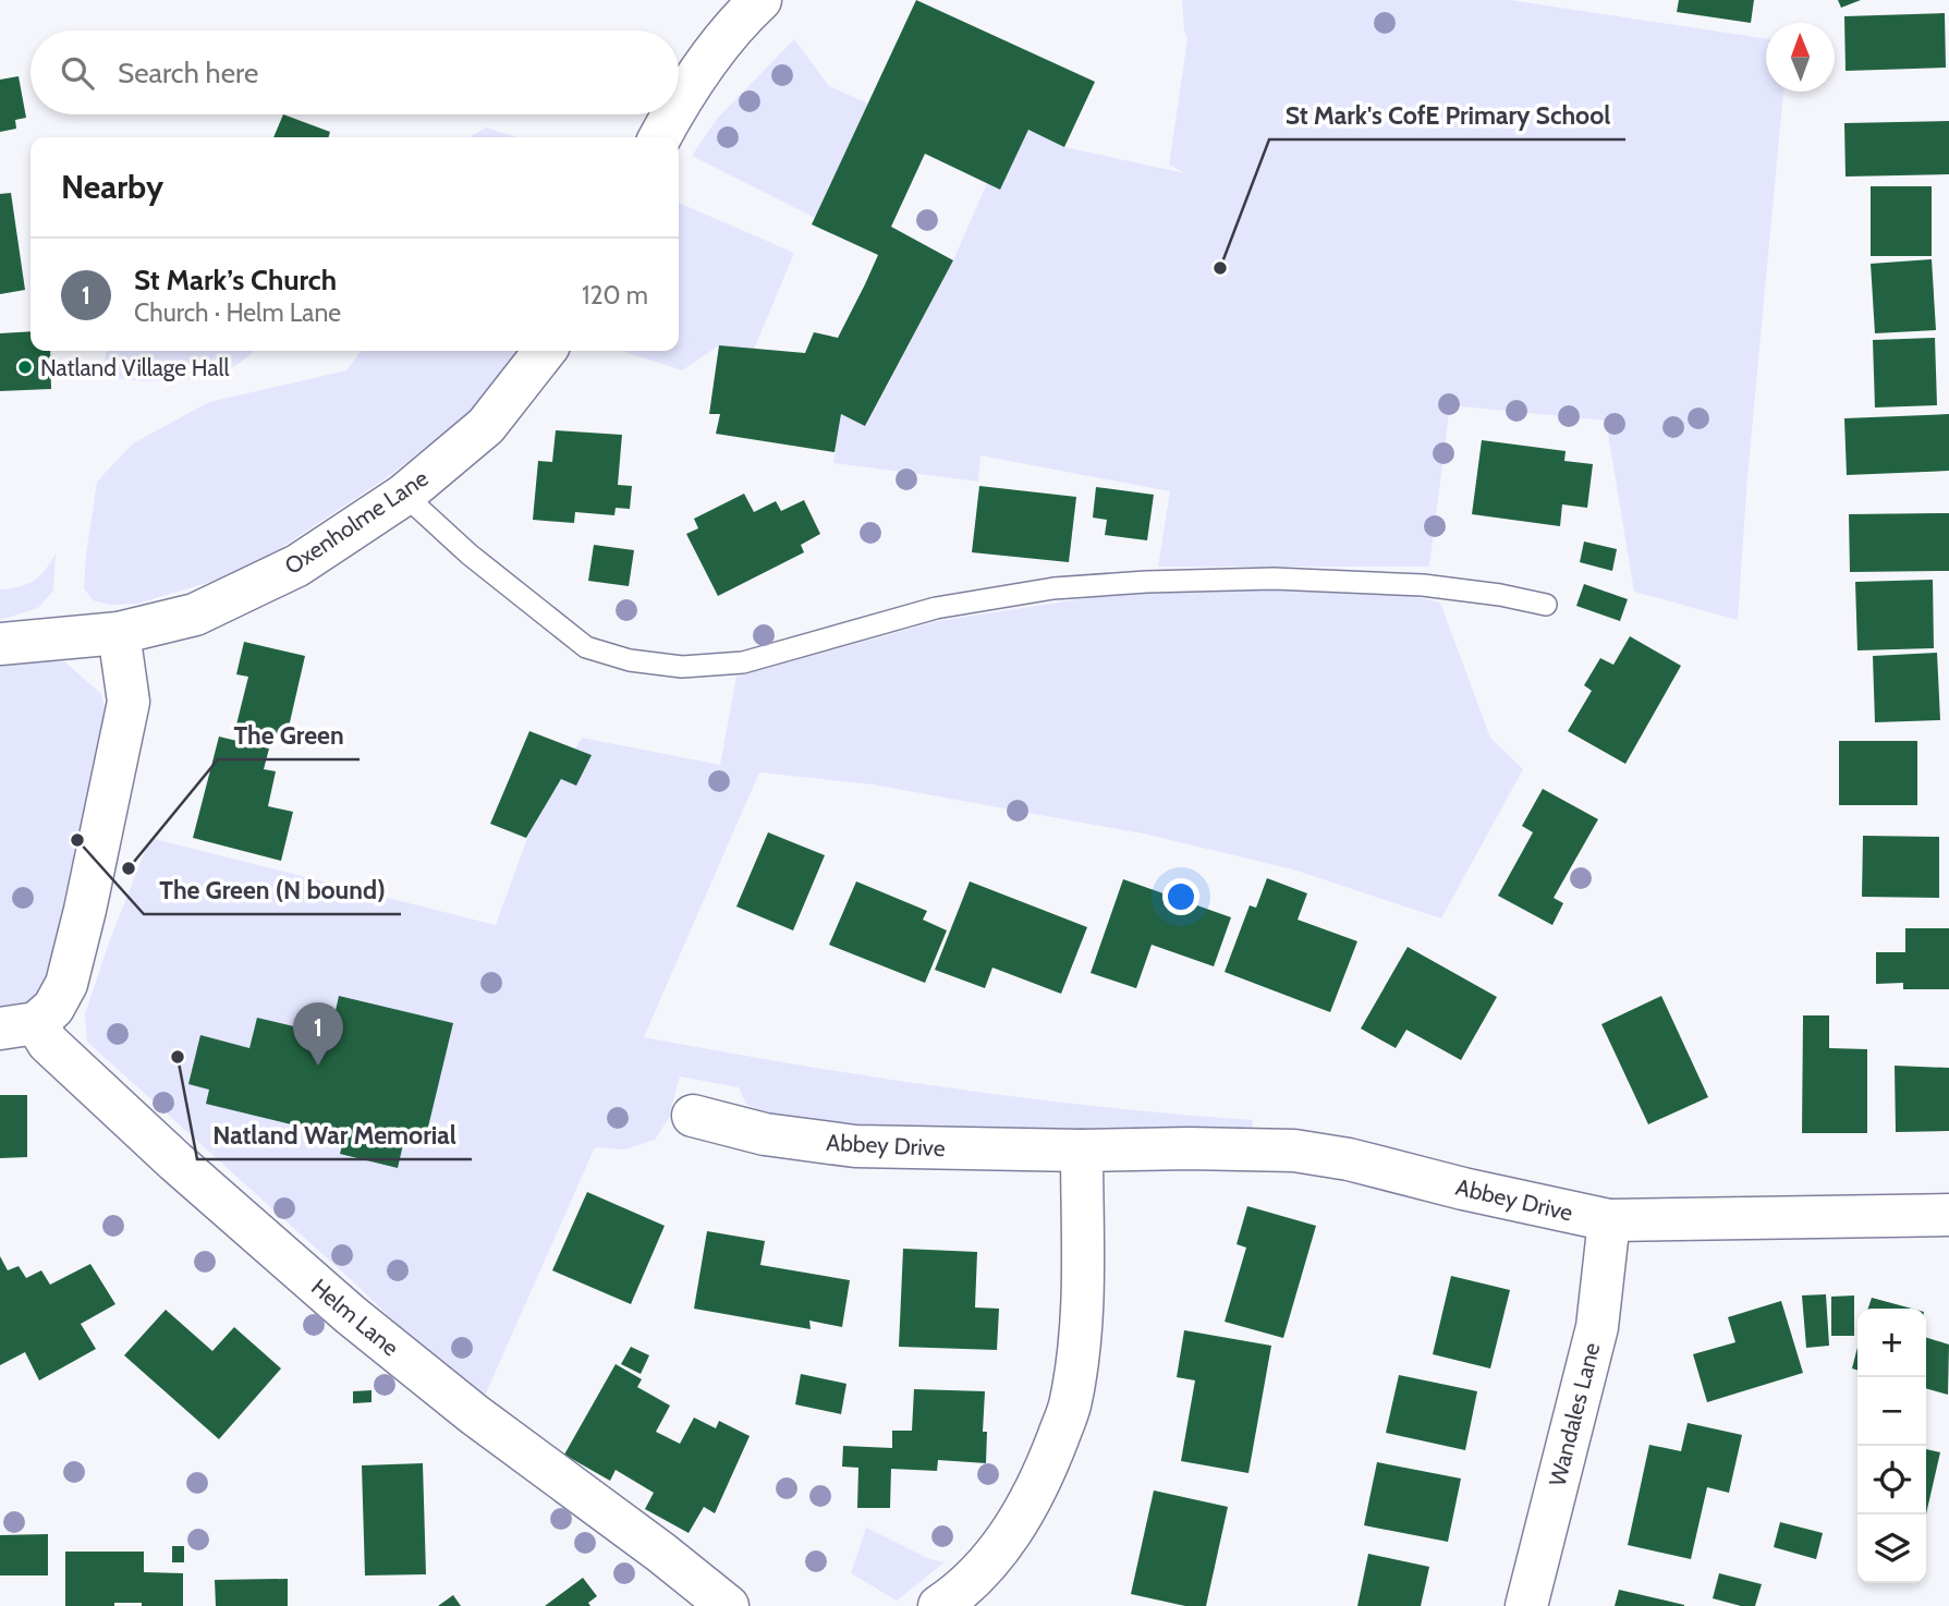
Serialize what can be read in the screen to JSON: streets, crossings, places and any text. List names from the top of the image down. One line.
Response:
{"streets":{"street":["Oxenholme Lane","Abbey Drive","Helm Lane","Wandales Lane"]},"crossings":[["Abbey Drive","Wandales Lane"]],"places":["St Mark's CofE Primary School","Natland Village Hall","The Green (N bound)","The Green","Natland War Memorial"],"north":"top","page":{"search":"Search here","heading":"Nearby","list":[{"mark":"1","name":"St Mark’s Church","note":"Church · Helm Lane","value":"120 m"}],"pins":"1","map_buttons":["+","−"]}}
